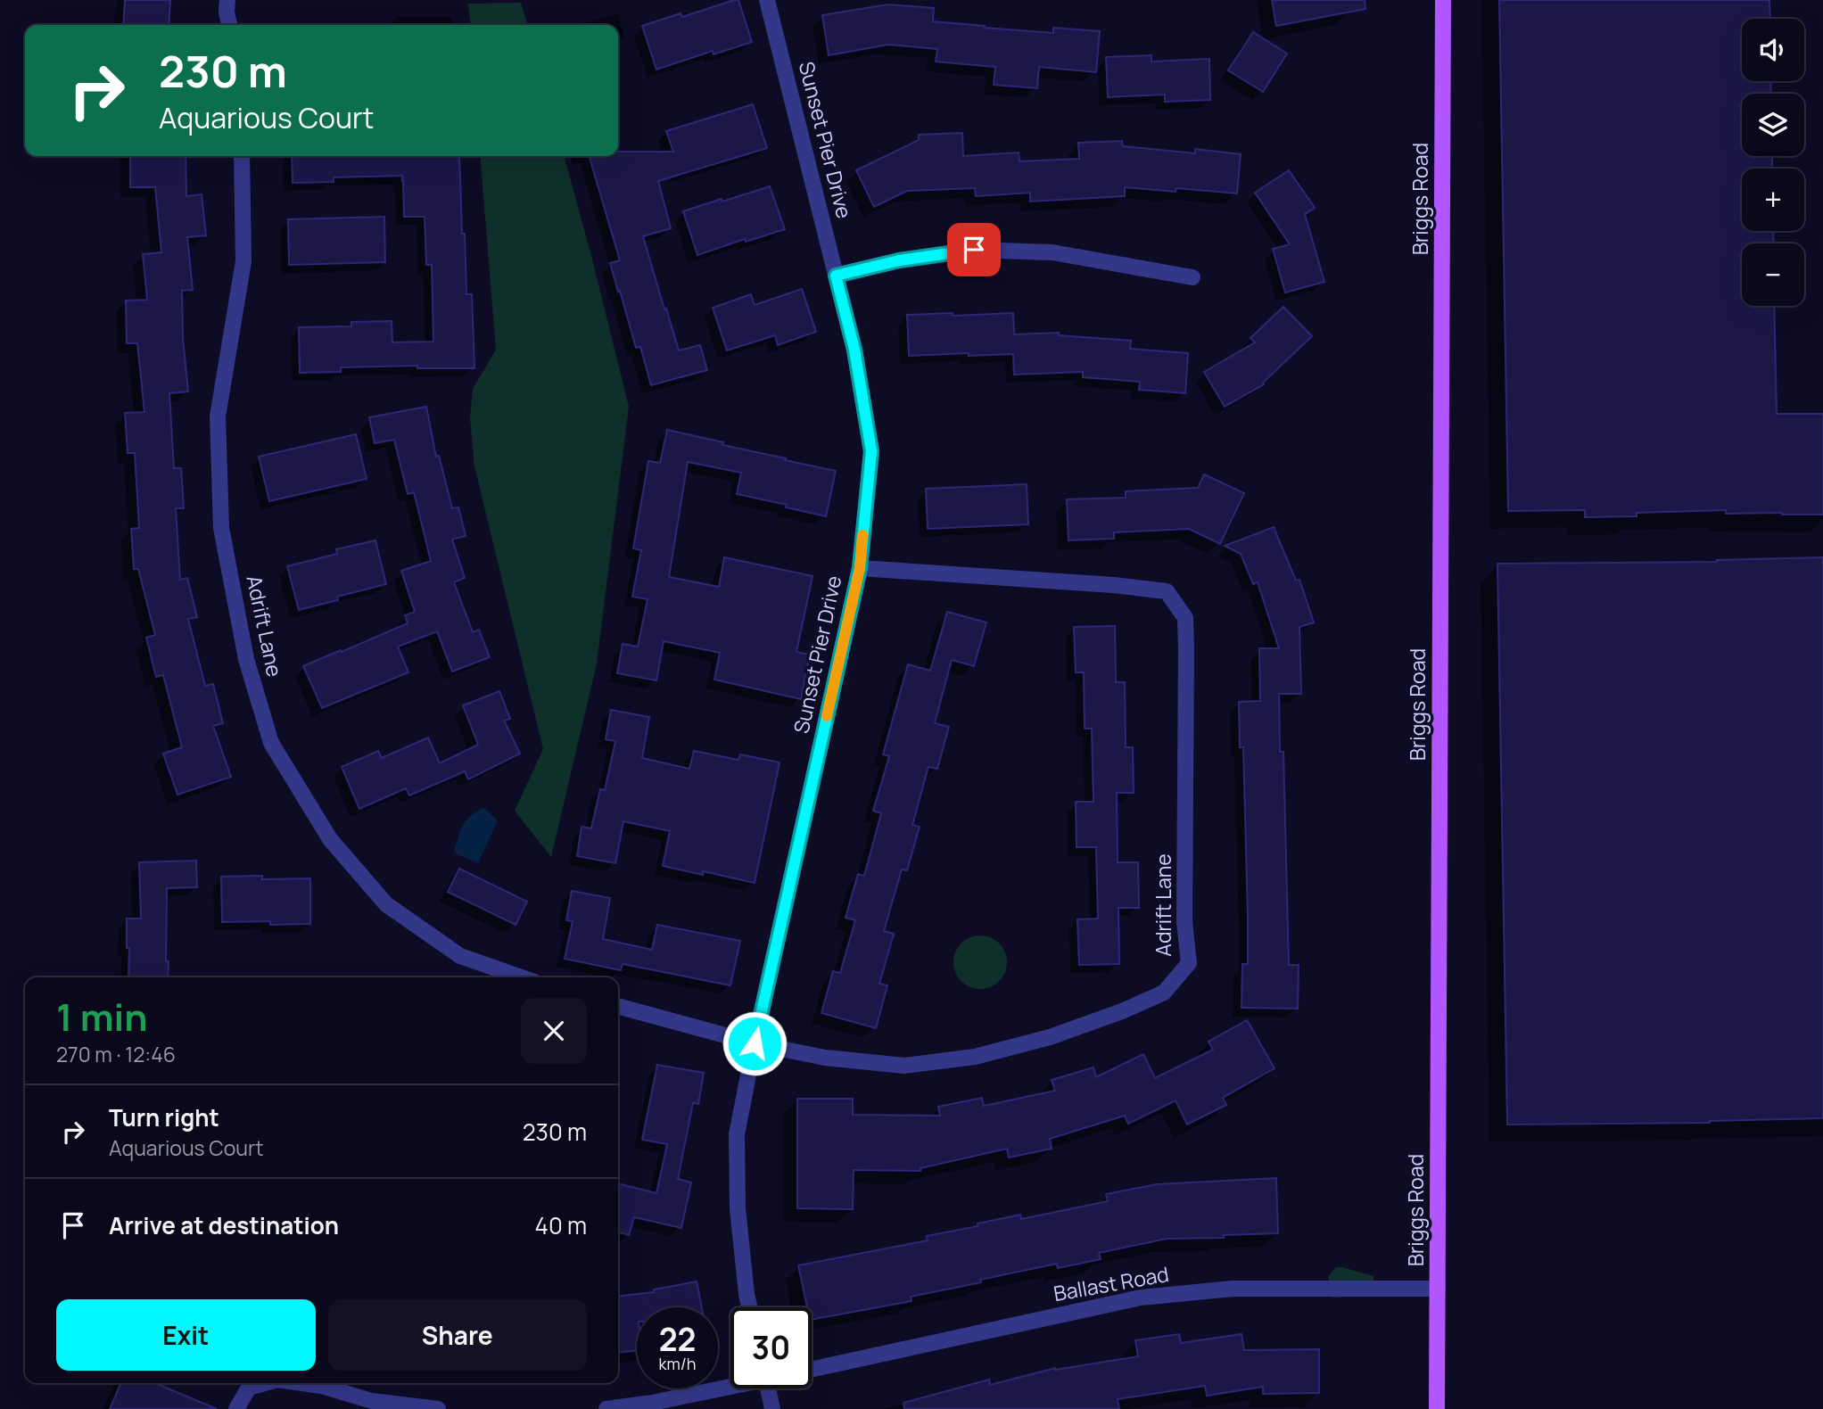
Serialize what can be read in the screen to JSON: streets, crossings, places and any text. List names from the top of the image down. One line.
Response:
{"streets":{"main road":["Briggs Road"],"street":["Sunset Pier Drive","Adrift Lane","Ballast Road"]},"crossings":[["Sunset Pier Drive","Adrift Lane"],["Briggs Road","Ballast Road"]],"page":{"map_buttons":["+","−"],"turn":["230 m","Aquarious Court"],"heading":["1 min","270 m · 12:46"],"list":[{"name":"Turn right","note":"Aquarious Court","value":"230 m"},{"name":"Arrive at destination","value":"40 m"}],"buttons":["Exit","Share"],"speed":"22 km/h","limit":"30"}}
